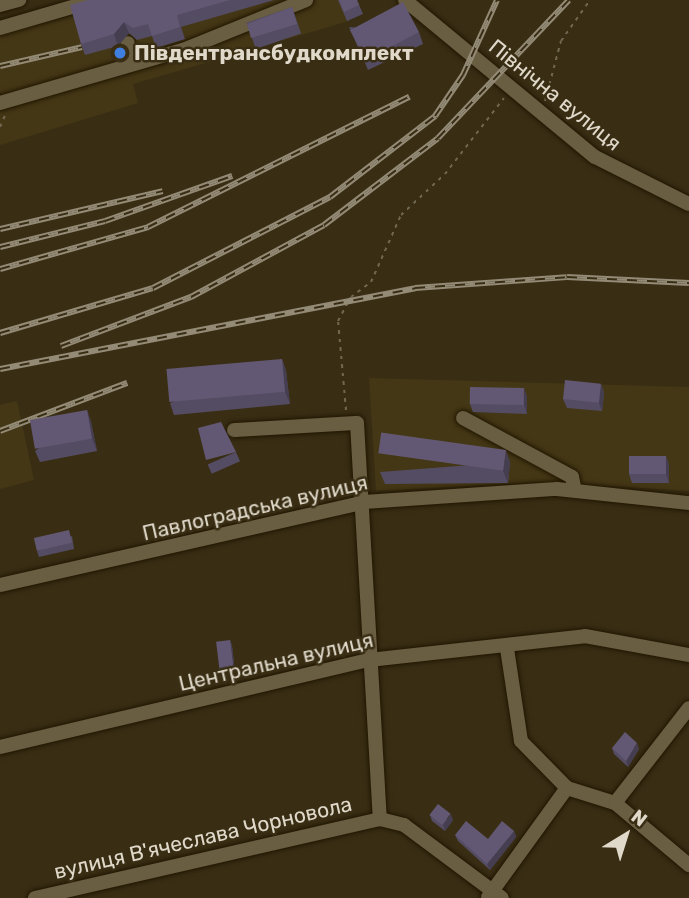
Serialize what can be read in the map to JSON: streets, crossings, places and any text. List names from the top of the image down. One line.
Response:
{"streets":{"street":["Північна вулиця","Павлоградська вулиця","Центральна вулиця","вулиця В'ячеслава Чорновола"]},"places":["Південтрансбудкомплект"],"north":"top right"}
